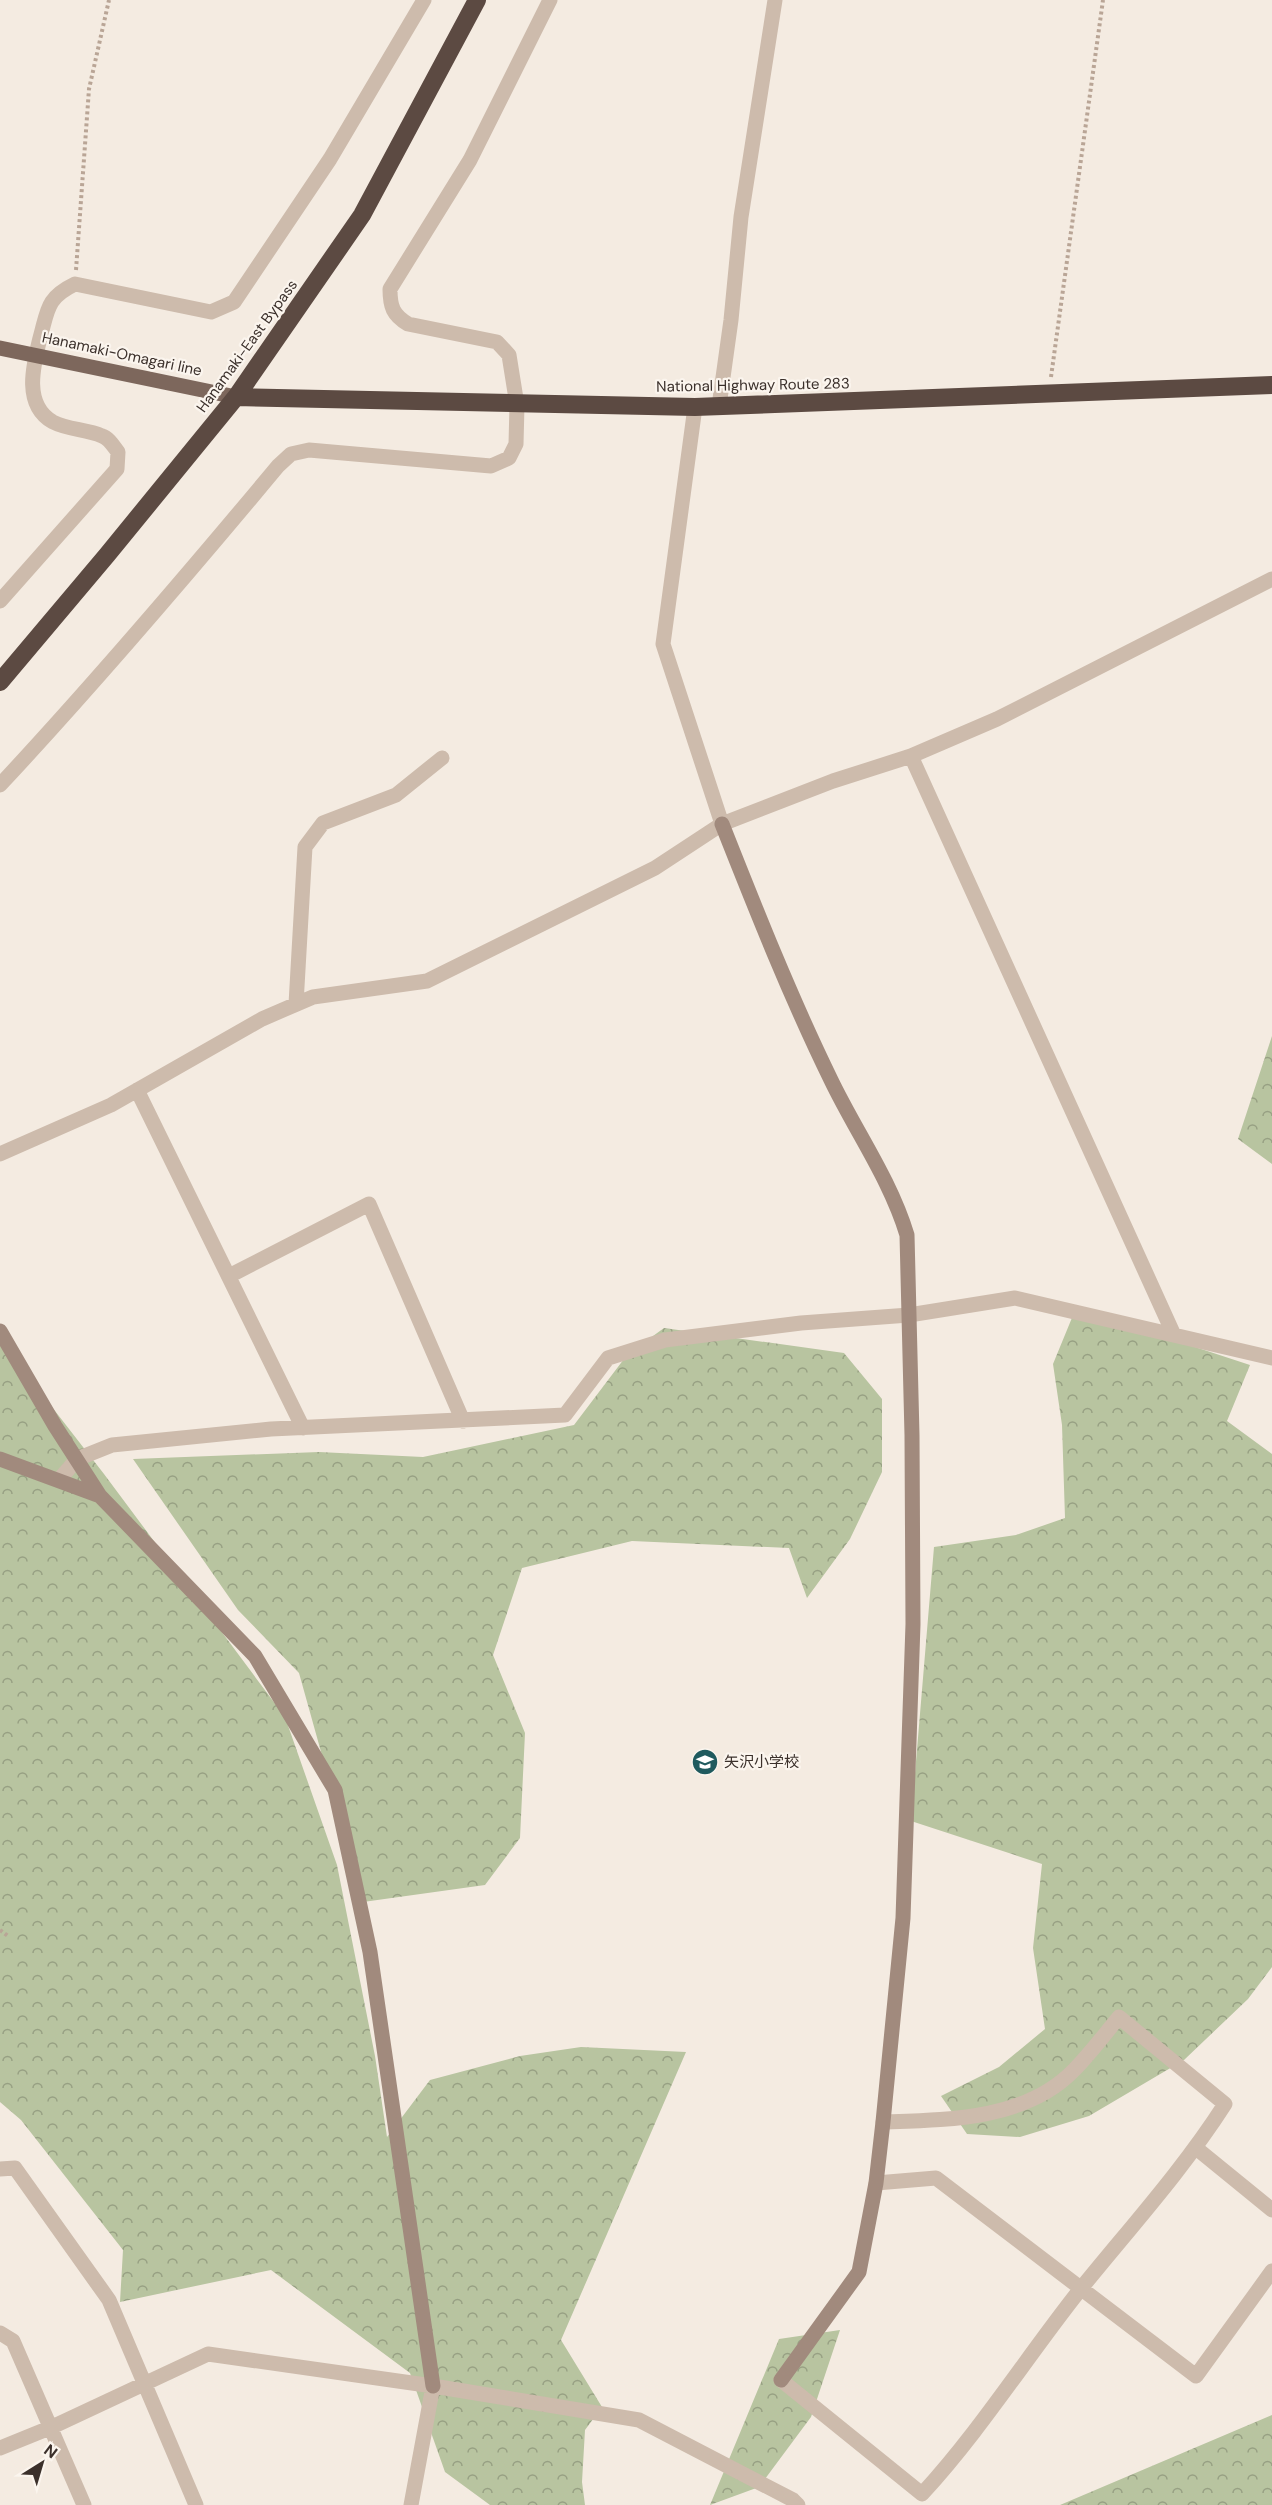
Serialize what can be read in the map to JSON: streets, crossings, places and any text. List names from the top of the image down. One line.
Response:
{"streets":{"highway":["Hanamaki-East Bypass","National Highway Route 283"],"main road":["Hanamaki-Omagari line"]},"crossings":[["Hanamaki-East Bypass","Hanamaki-Omagari line"],["Hanamaki-East Bypass","National Highway Route 283"],["Hanamaki-Omagari line","National Highway Route 283"]],"places":{"school or university":["矢沢小学校"]},"north":"top right"}
